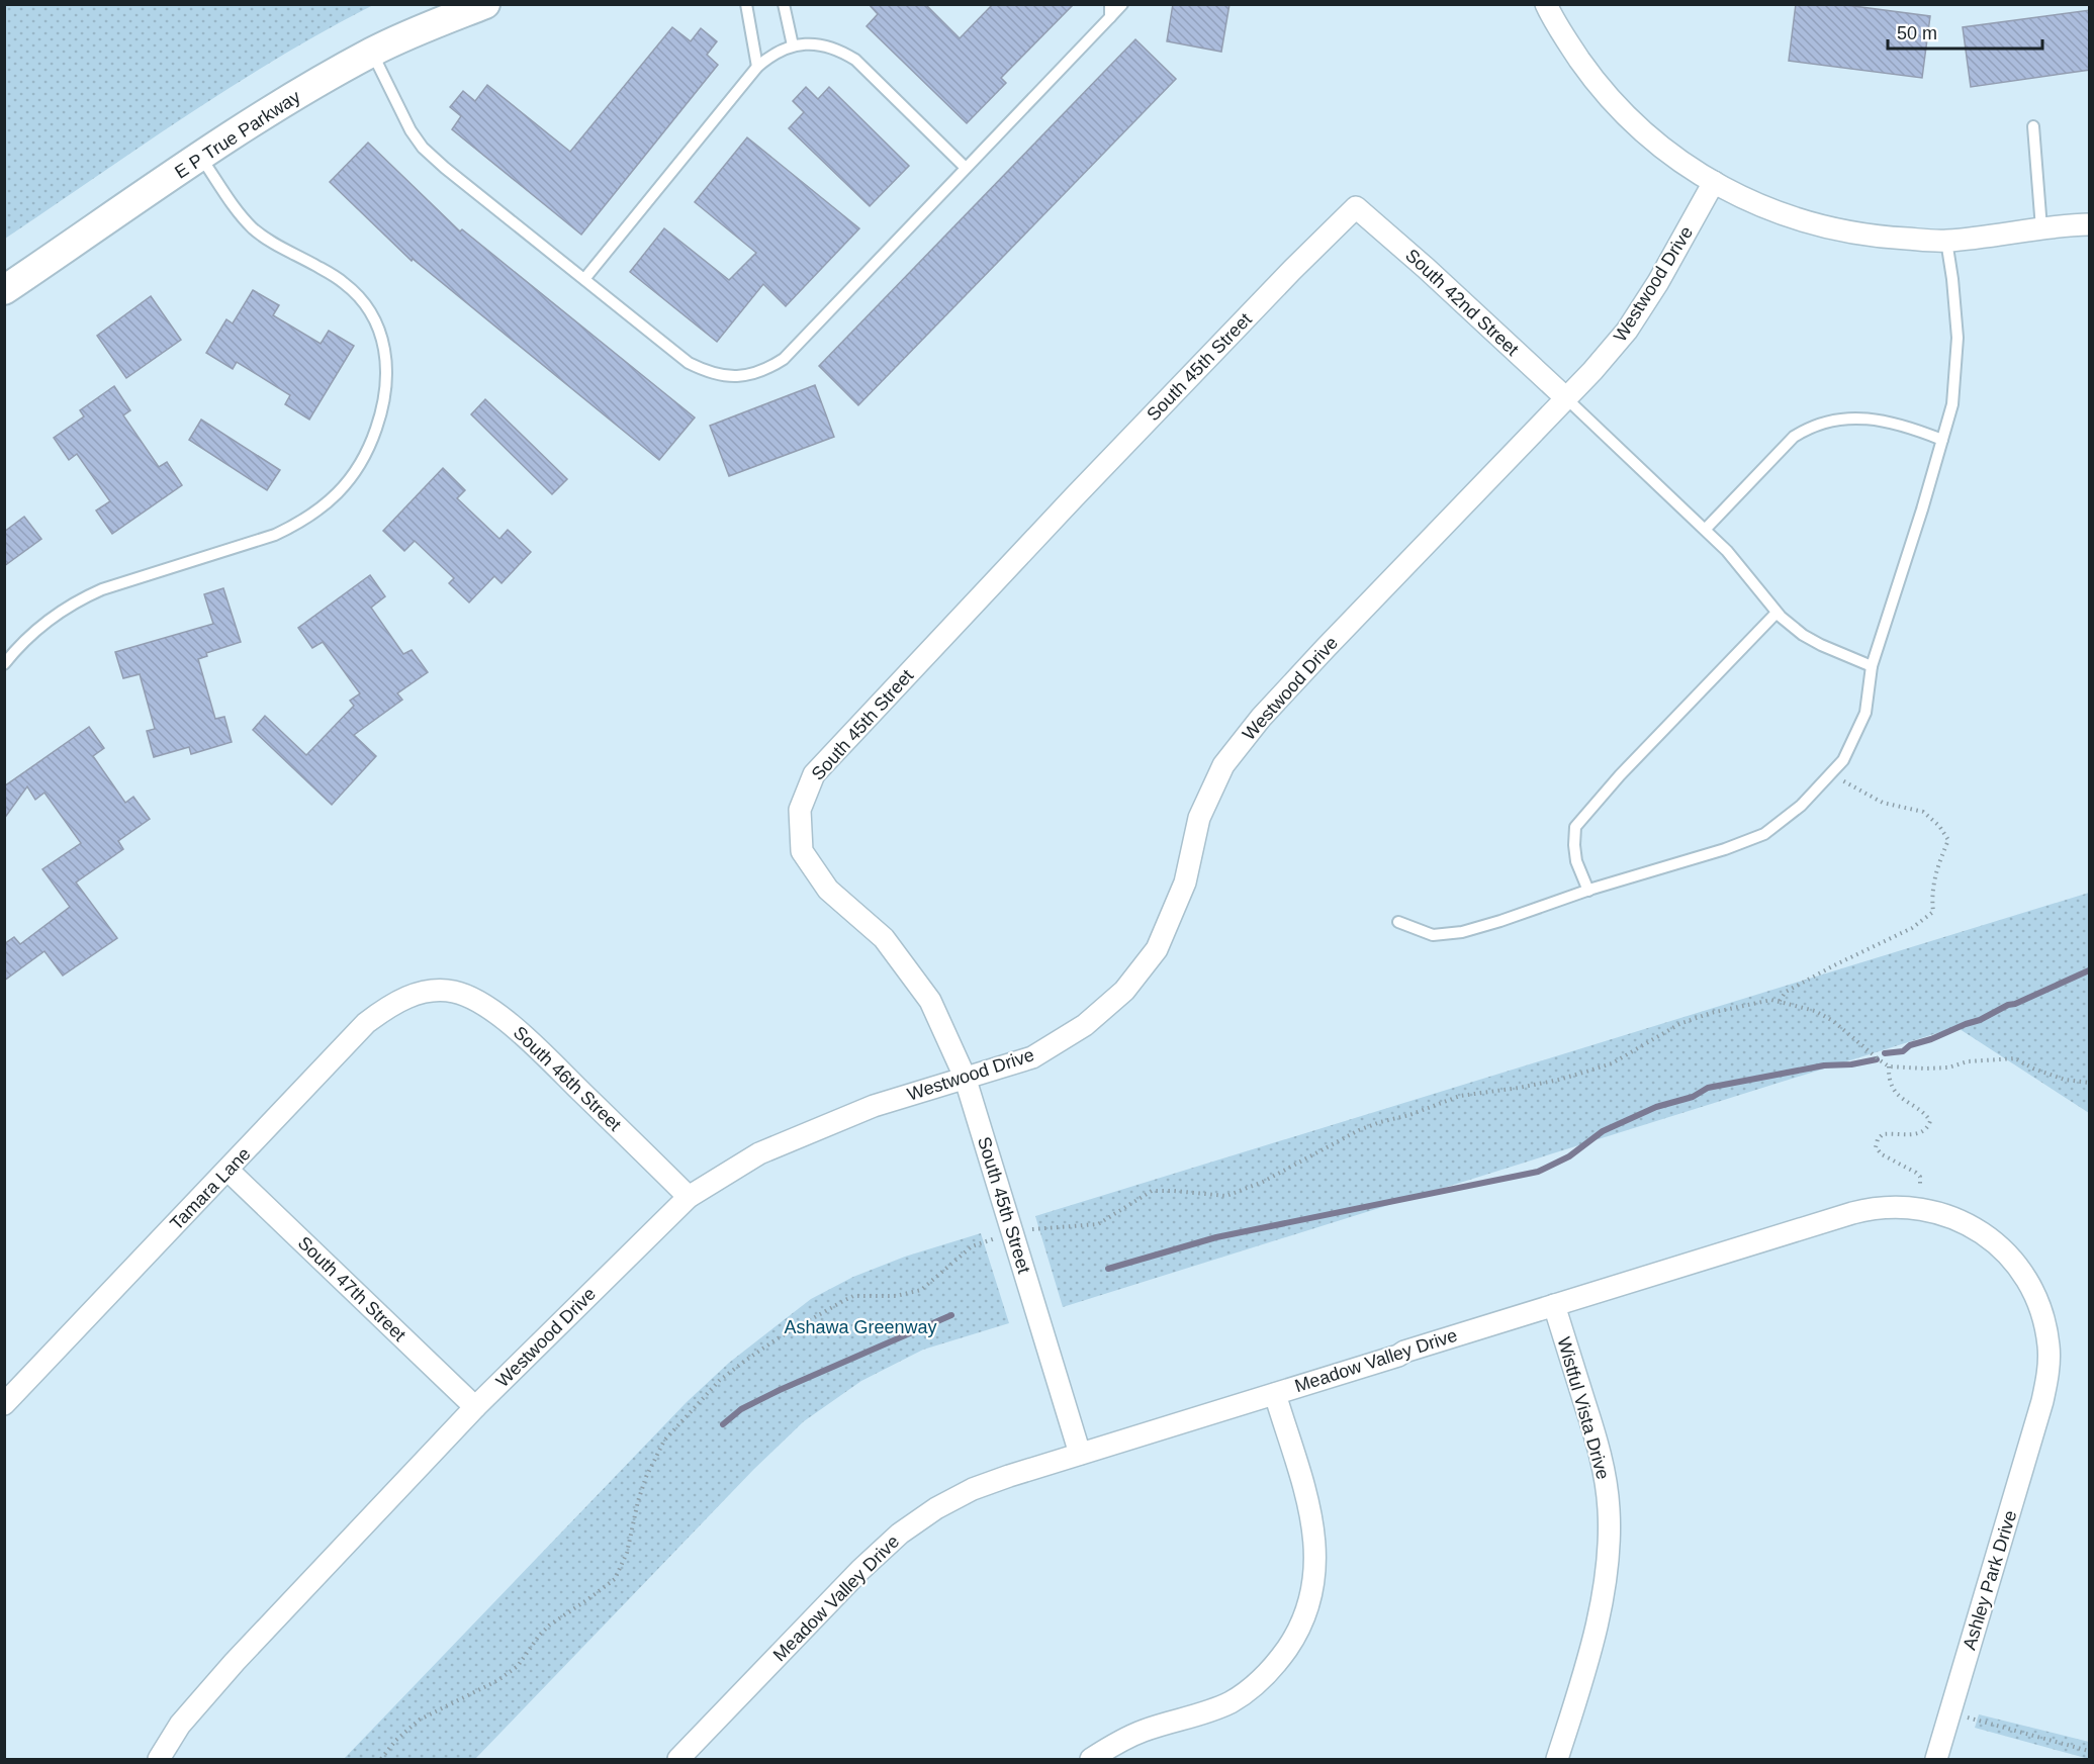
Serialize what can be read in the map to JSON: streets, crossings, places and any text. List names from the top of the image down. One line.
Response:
{"streets":{"main road":["E P True Parkway"],"street":["Westwood Drive","South 42nd Street","South 45th Street","South 46th Street","Tamara Lane","South 47th Street","Meadow Valley Drive","Wistful Vista Drive","Ashley Park Drive"]},"crossings":[["Westwood Drive","South 42nd Street"],["Westwood Drive","South 45th Street"],["Westwood Drive","South 46th Street"],["Westwood Drive","South 47th Street"],["South 42nd Street","South 45th Street"],["South 45th Street","Meadow Valley Drive"],["South 46th Street","Tamara Lane"],["Tamara Lane","South 47th Street"],["Meadow Valley Drive","Wistful Vista Drive"],["Meadow Valley Drive","Ashley Park Drive"]],"parks":["Ashawa Greenway"],"scale_bar":"50 m"}
